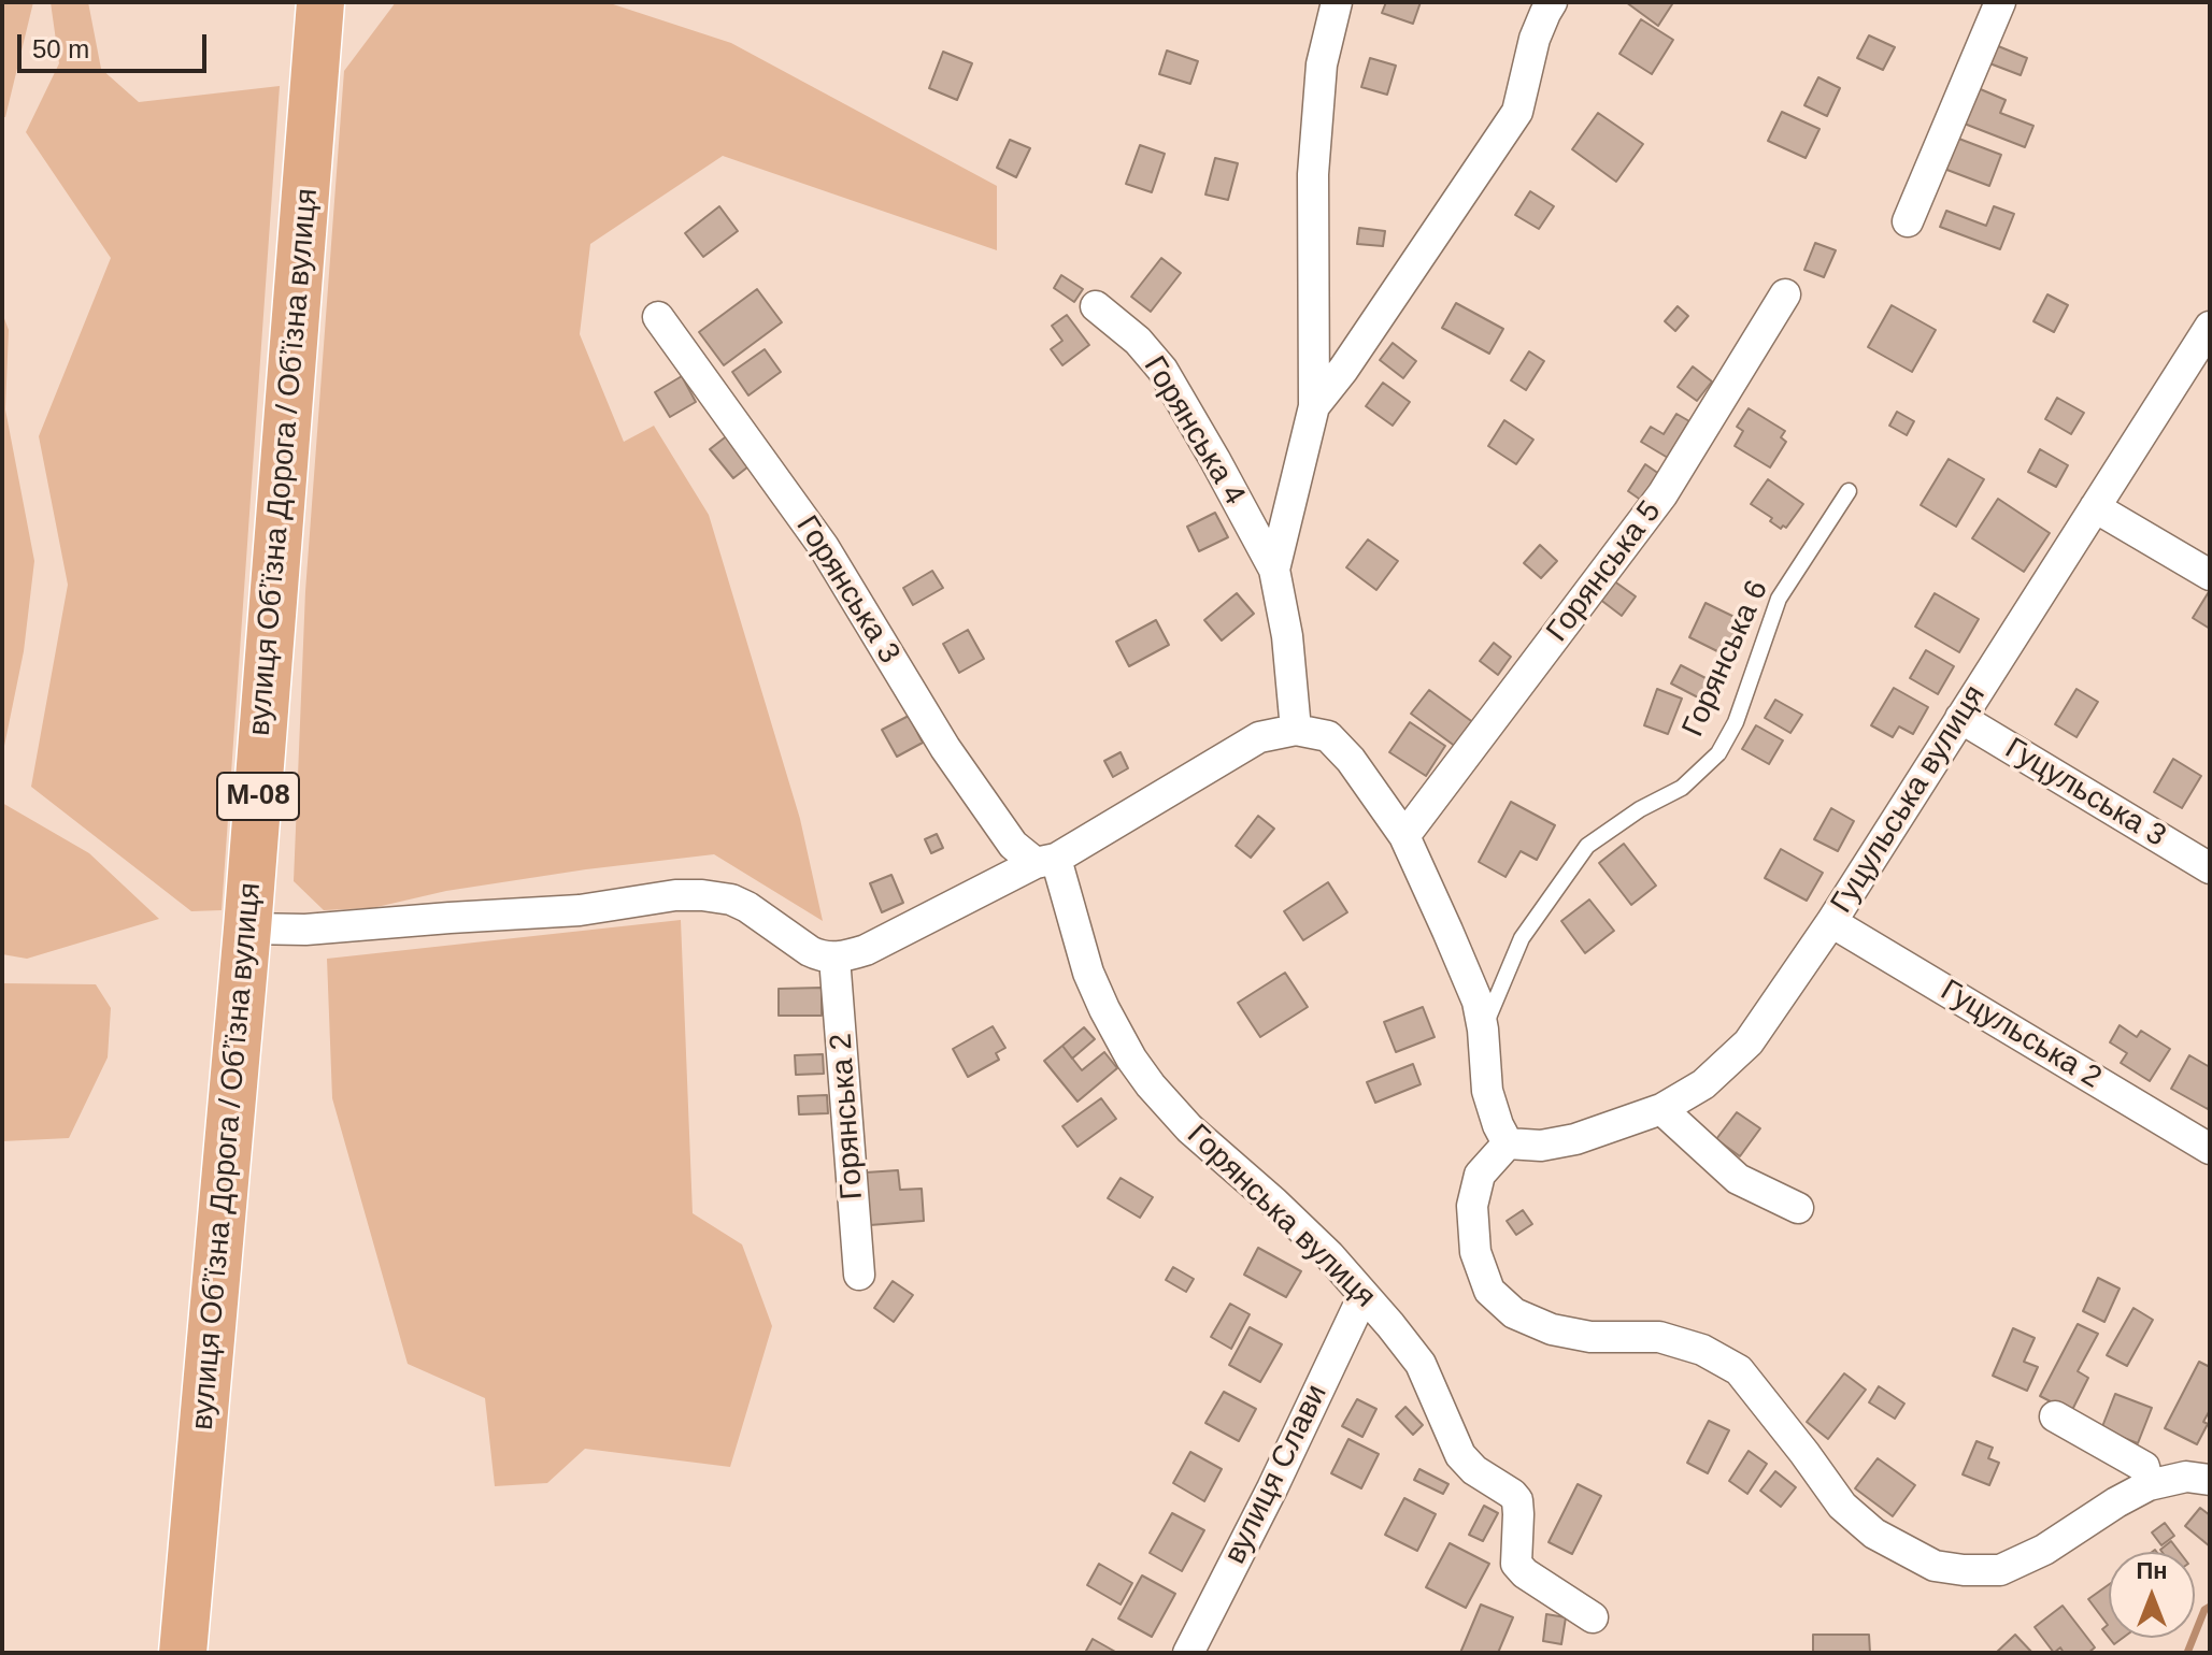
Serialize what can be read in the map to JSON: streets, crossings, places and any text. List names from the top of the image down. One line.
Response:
{"streets":{"highway":["вулиця Обʼїзна Дорога / Обʼїзна вулиця","М-08"],"street":["Горянська 4","Горянська 5","Горянська 3","Гуцульська 3","Гуцульська вулиця","Гуцульська 2","Горянська 2","Горянська вулиця","вулиця Слави"],"lane":["Горянська 6"]},"crossings":[["Горянська 3","Горянська вулиця"],["Гуцульська 3","Гуцульська вулиця"],["Гуцульська вулиця","Гуцульська 2"],["Горянська вулиця","вулиця Слави"]],"scale_bar":"50 m","north":"top"}
